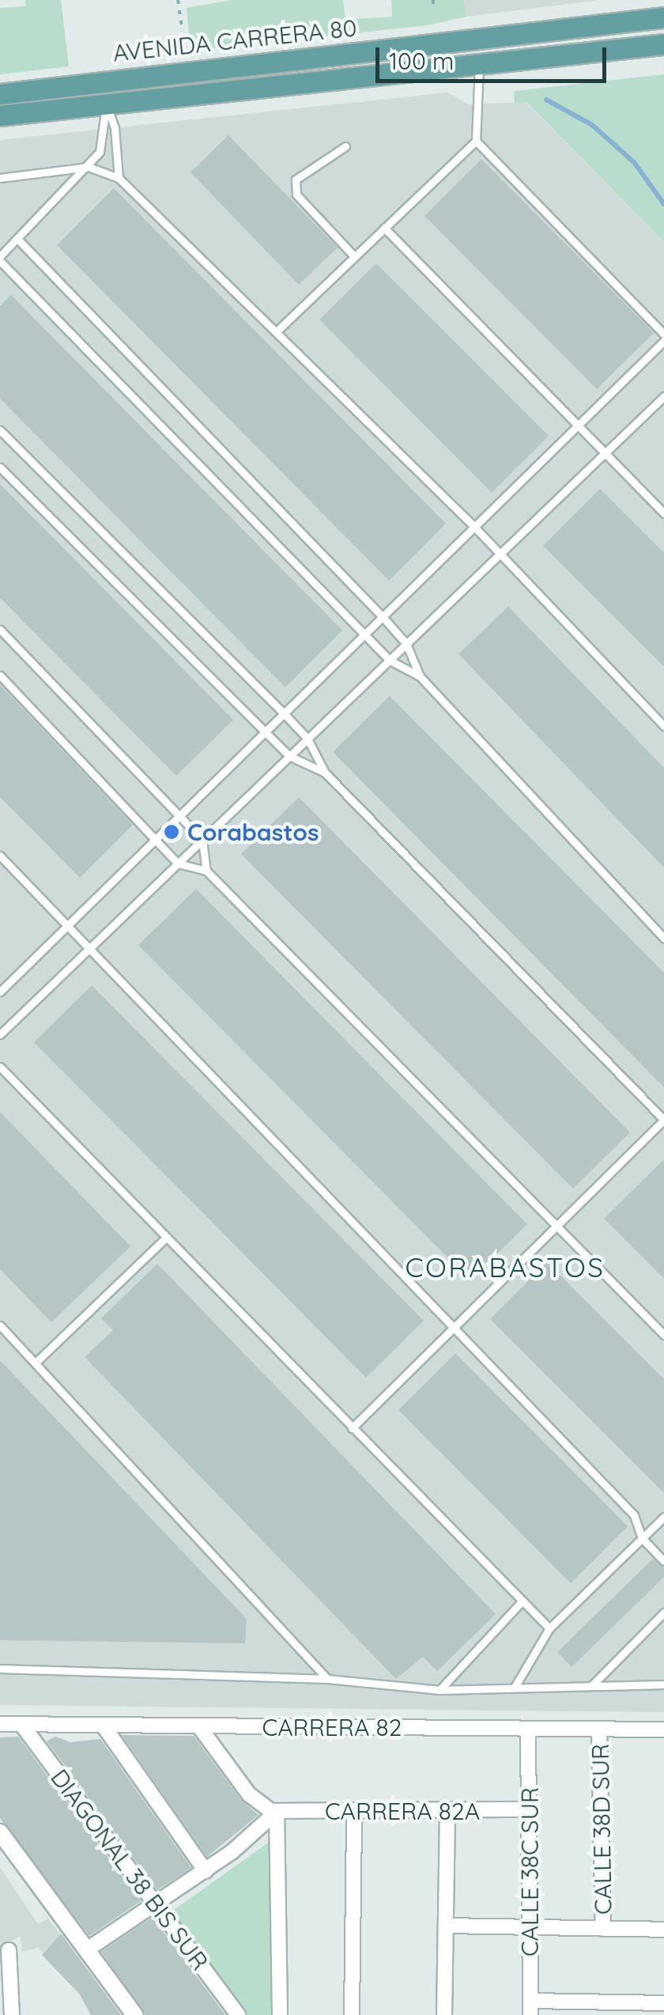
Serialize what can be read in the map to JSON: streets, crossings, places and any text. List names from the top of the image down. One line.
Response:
{"streets":{"main road":["AVENIDA CARRERA 80"],"street":["CARRERA 82","CARRERA 82A","CALLE 38D SUR","DIAGONAL 38 BIS SUR","CALLE 38C SUR"]},"crossings":[["CARRERA 82","CALLE 38D SUR"],["CARRERA 82","DIAGONAL 38 BIS SUR"],["CARRERA 82","CALLE 38C SUR"],["CARRERA 82A","CALLE 38C SUR"]],"districts":["CORABASTOS"],"places":["Corabastos"],"scale_bar":"100 m"}
